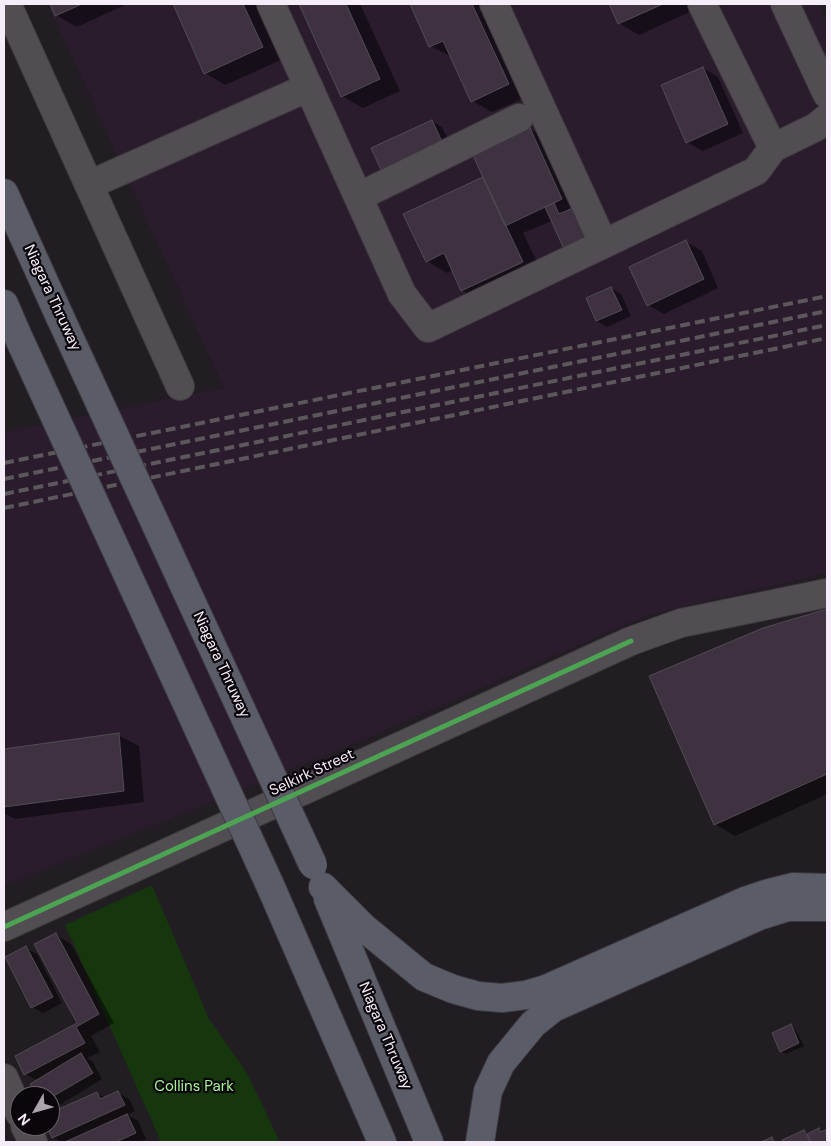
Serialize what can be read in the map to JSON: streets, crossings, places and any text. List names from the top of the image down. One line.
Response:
{"streets":{"highway":["Niagara Thruway"],"street":["Selkirk Street"]},"parks":["Collins Park"],"north":"bottom left"}
